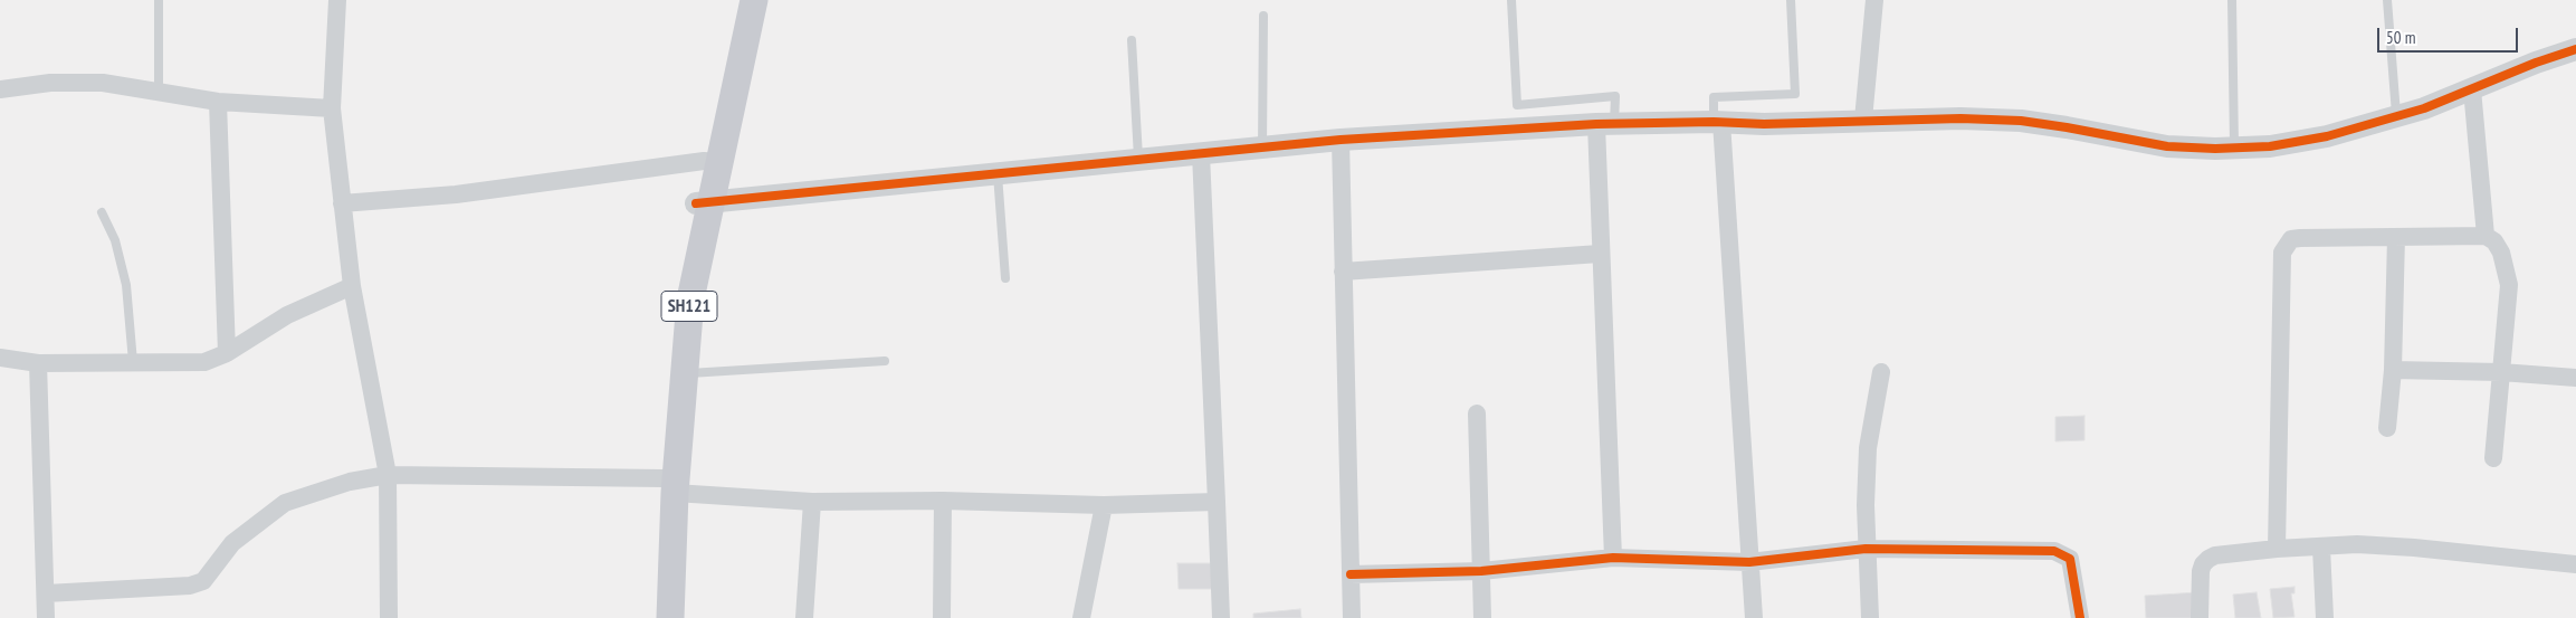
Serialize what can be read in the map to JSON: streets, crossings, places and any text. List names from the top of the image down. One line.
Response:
{"streets":{"main road":["SH121"]},"scale_bar":"50 m"}
